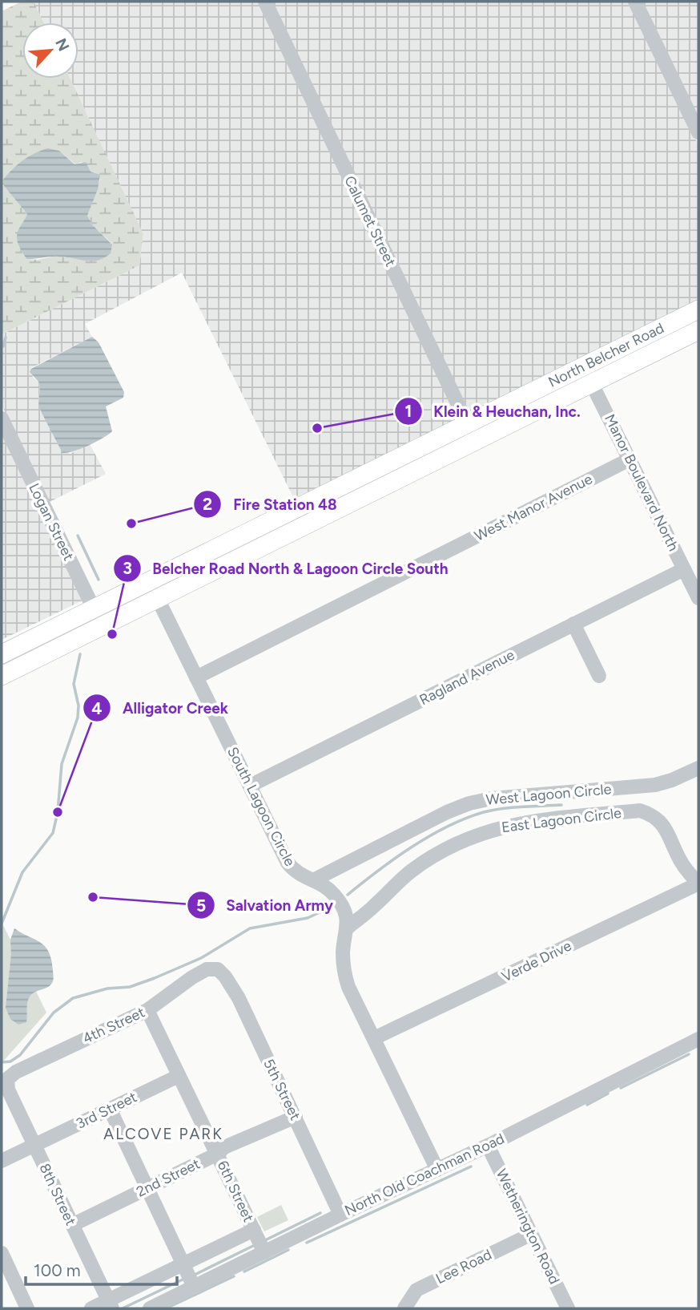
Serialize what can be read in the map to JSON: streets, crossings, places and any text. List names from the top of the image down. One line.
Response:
{"streets":{"main road":["North Belcher Road"],"street":["Calumet Street","Manor Boulevard North","West Manor Avenue","Logan Street","Ragland Avenue","West Lagoon Circle","South Lagoon Circle","East Lagoon Circle","Verde Drive","4th Street","5th Street","3rd Street","North Old Coachman Road","2nd Street","6th Street","8th Street","Wetherington Road","Lee Road"]},"crossings":[["Calumet Street","North Belcher Road"],["North Belcher Road","Manor Boulevard North"],["North Belcher Road","Logan Street"],["North Belcher Road","South Lagoon Circle"],["Manor Boulevard North","West Manor Avenue"],["Manor Boulevard North","Ragland Avenue"],["West Manor Avenue","South Lagoon Circle"],["Ragland Avenue","South Lagoon Circle"],["West Lagoon Circle","South Lagoon Circle"],["South Lagoon Circle","East Lagoon Circle"],["South Lagoon Circle","Verde Drive"],["South Lagoon Circle","North Old Coachman Road"],["East Lagoon Circle","Verde Drive"],["4th Street","5th Street"],["4th Street","6th Street"],["4th Street","8th Street"],["5th Street","North Old Coachman Road"],["5th Street","2nd Street"],["3rd Street","6th Street"],["3rd Street","8th Street"],["North Old Coachman Road","6th Street"],["North Old Coachman Road","Wetherington Road"],["2nd Street","6th Street"],["2nd Street","8th Street"],["Wetherington Road","Lee Road"]],"districts":["ALCOVE PARK"],"places":["Klein & Heuchan, Inc.","Fire Station 48","Belcher Road North & Lagoon Circle South","Alligator Creek","Salvation Army"],"scale_bar":"100 m","north":"top right"}
